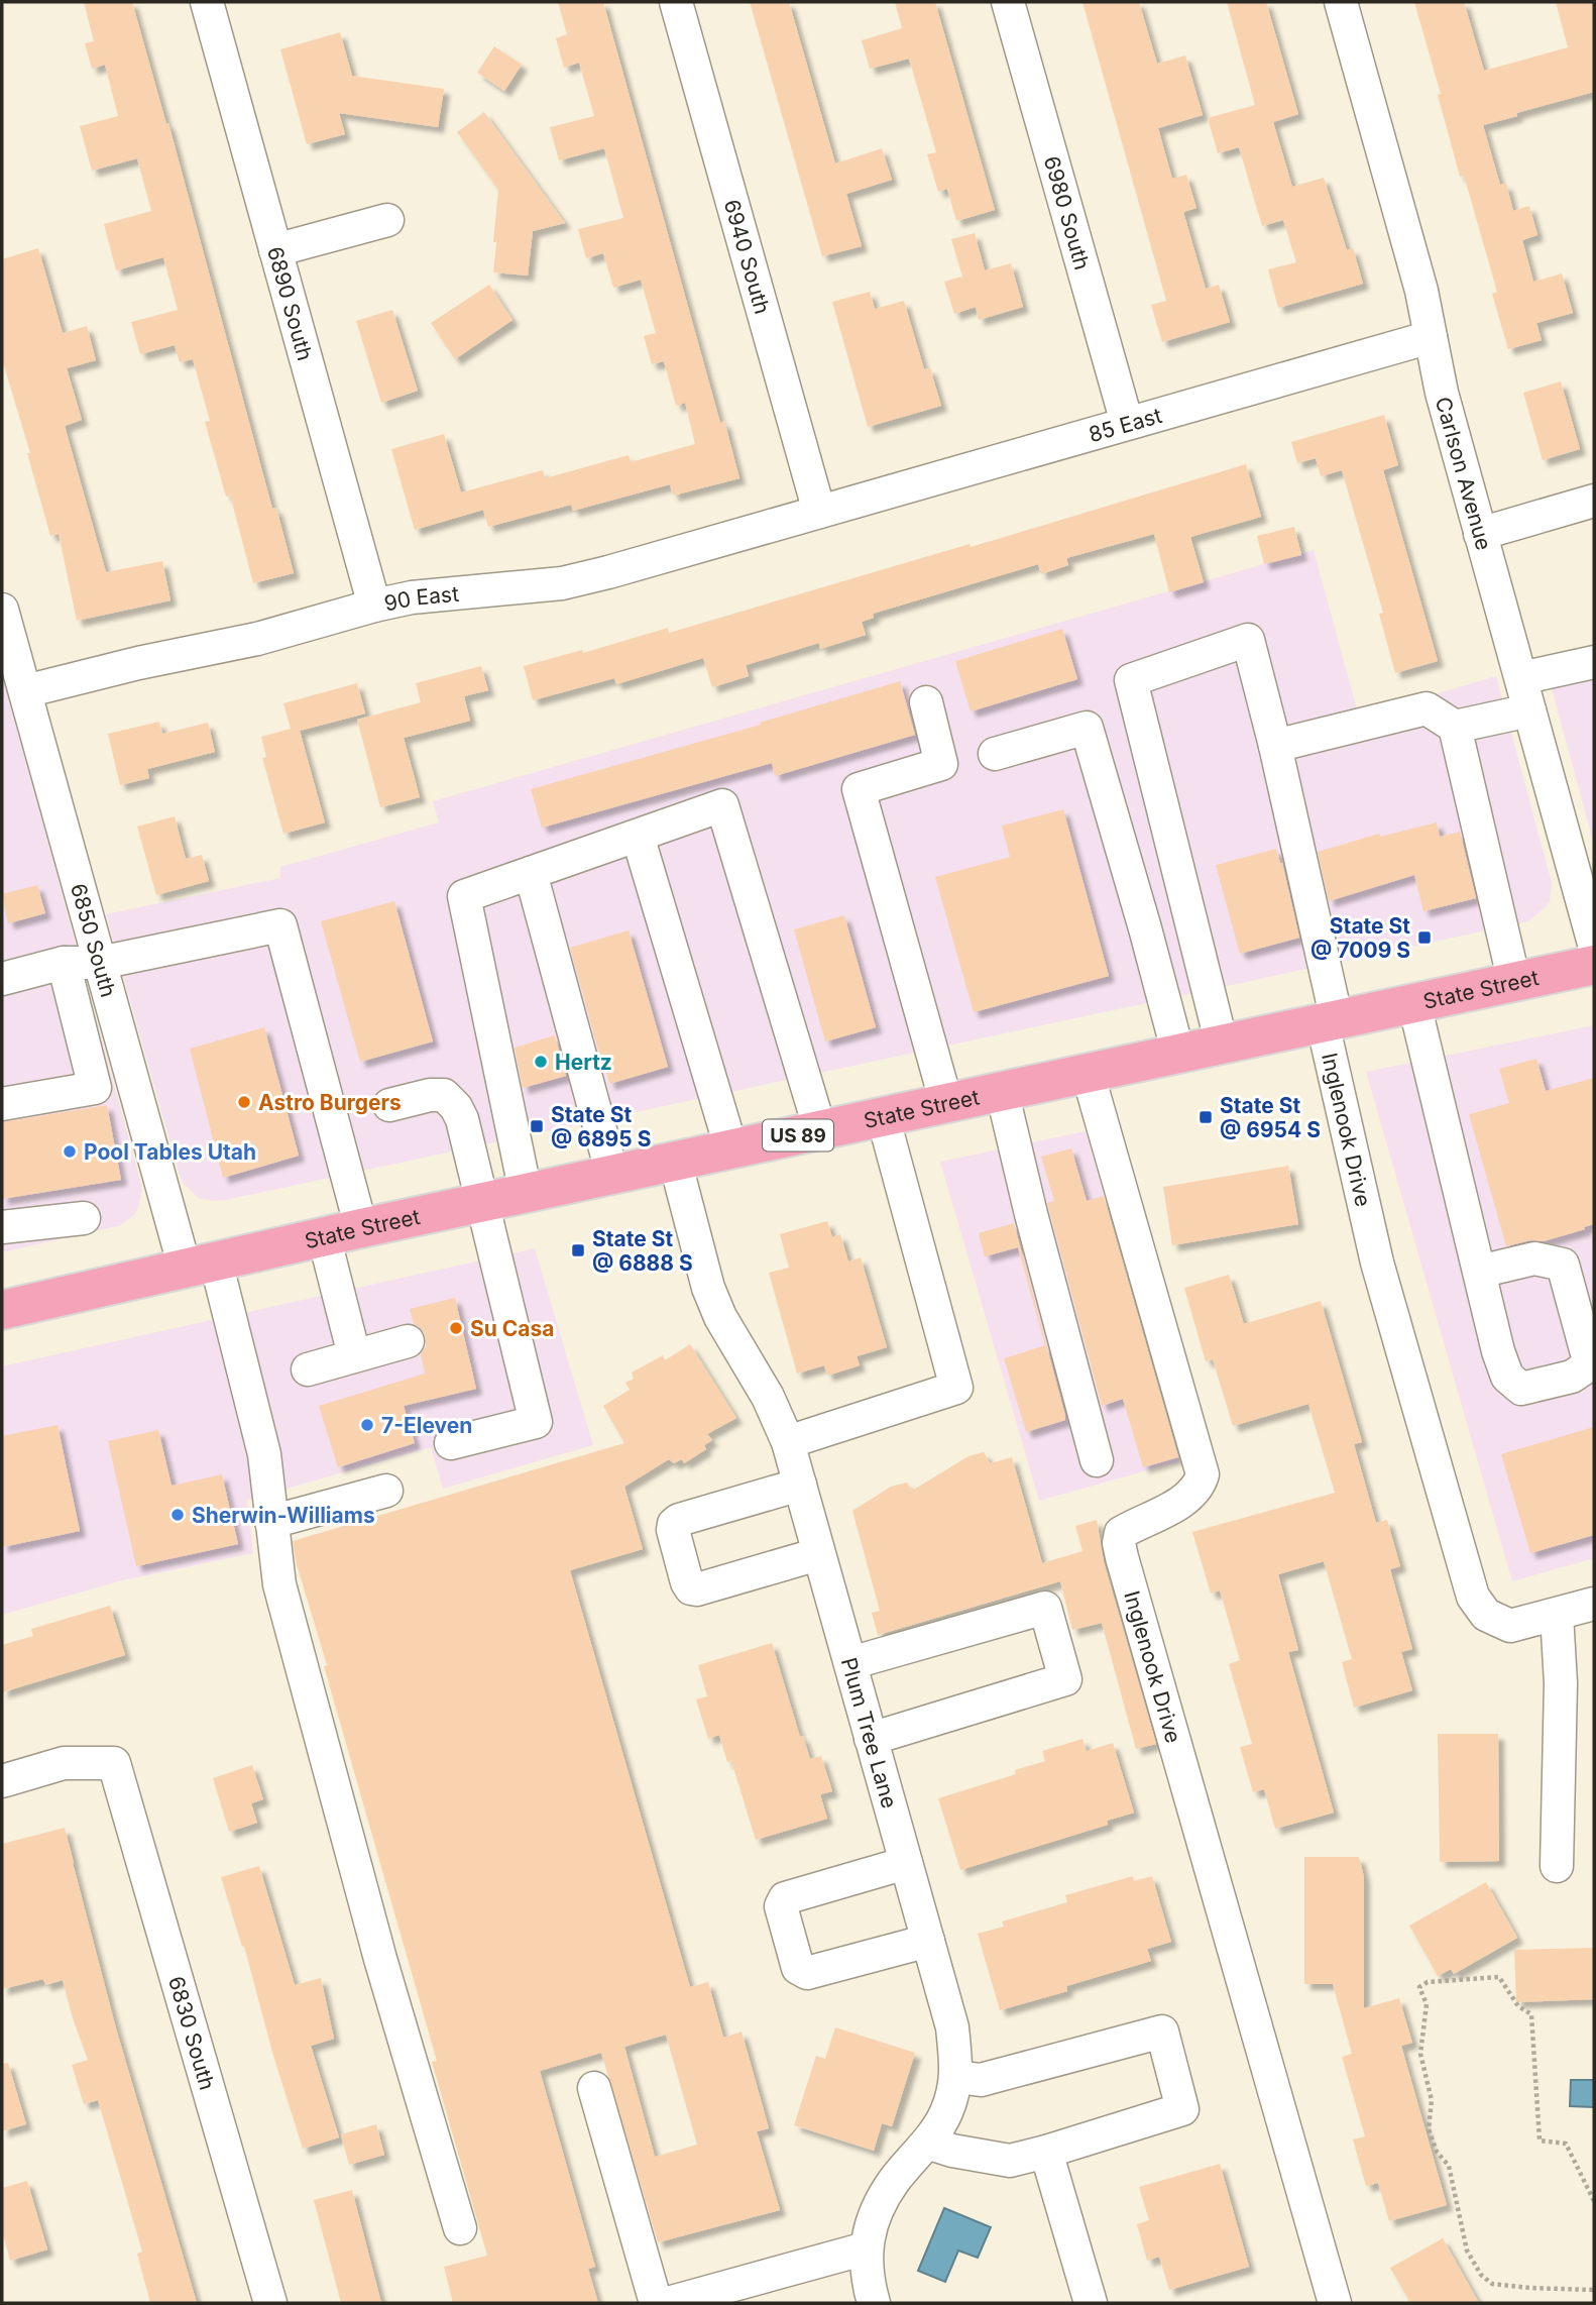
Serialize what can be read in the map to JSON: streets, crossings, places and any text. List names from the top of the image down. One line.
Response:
{"streets":{"main road":["State Street","US 89"],"street":["6980 South","6940 South","6890 South","85 East","Carlson Avenue","90 East","6850 South","Inglenook Drive","Plum Tree Lane","6830 South"]},"crossings":[["6980 South","85 East"],["6940 South","85 East"],["6940 South","90 East"],["6890 South","90 East"],["85 East","Carlson Avenue"],["85 East","90 East"],["90 East","6850 South"],["6850 South","State Street"],["State Street","Inglenook Drive"],["State Street","Plum Tree Lane"]],"places":{"transit":["State St @ 7009 S","State St @ 6954 S","State St @ 6895 S","State St @ 6888 S"],"other":["Hertz","Astro Burgers","Pool Tables Utah","Su Casa","7-Eleven","Sherwin-Williams"]}}
